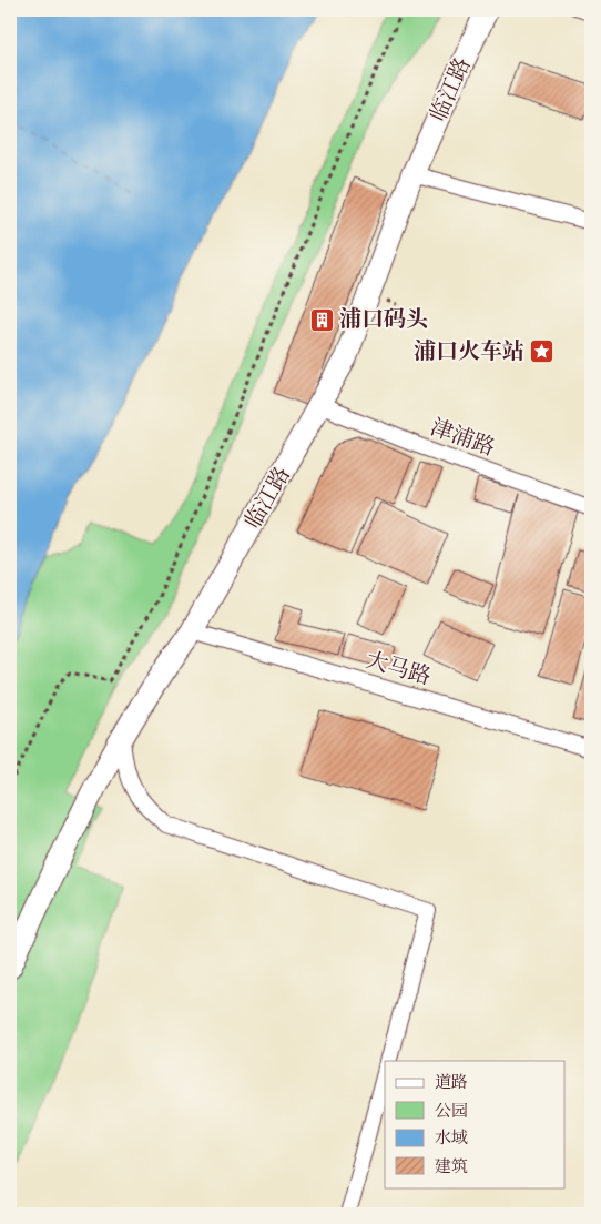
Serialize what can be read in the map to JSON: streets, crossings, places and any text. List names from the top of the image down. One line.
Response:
{"streets":{"street":["临江路","津浦路","大马路"]},"crossings":[["临江路","津浦路"],["临江路","大马路"]],"places":{"building":["浦口码头"],"place":["浦口火车站"]},"legend":["道路","公园","水域","建筑"]}
